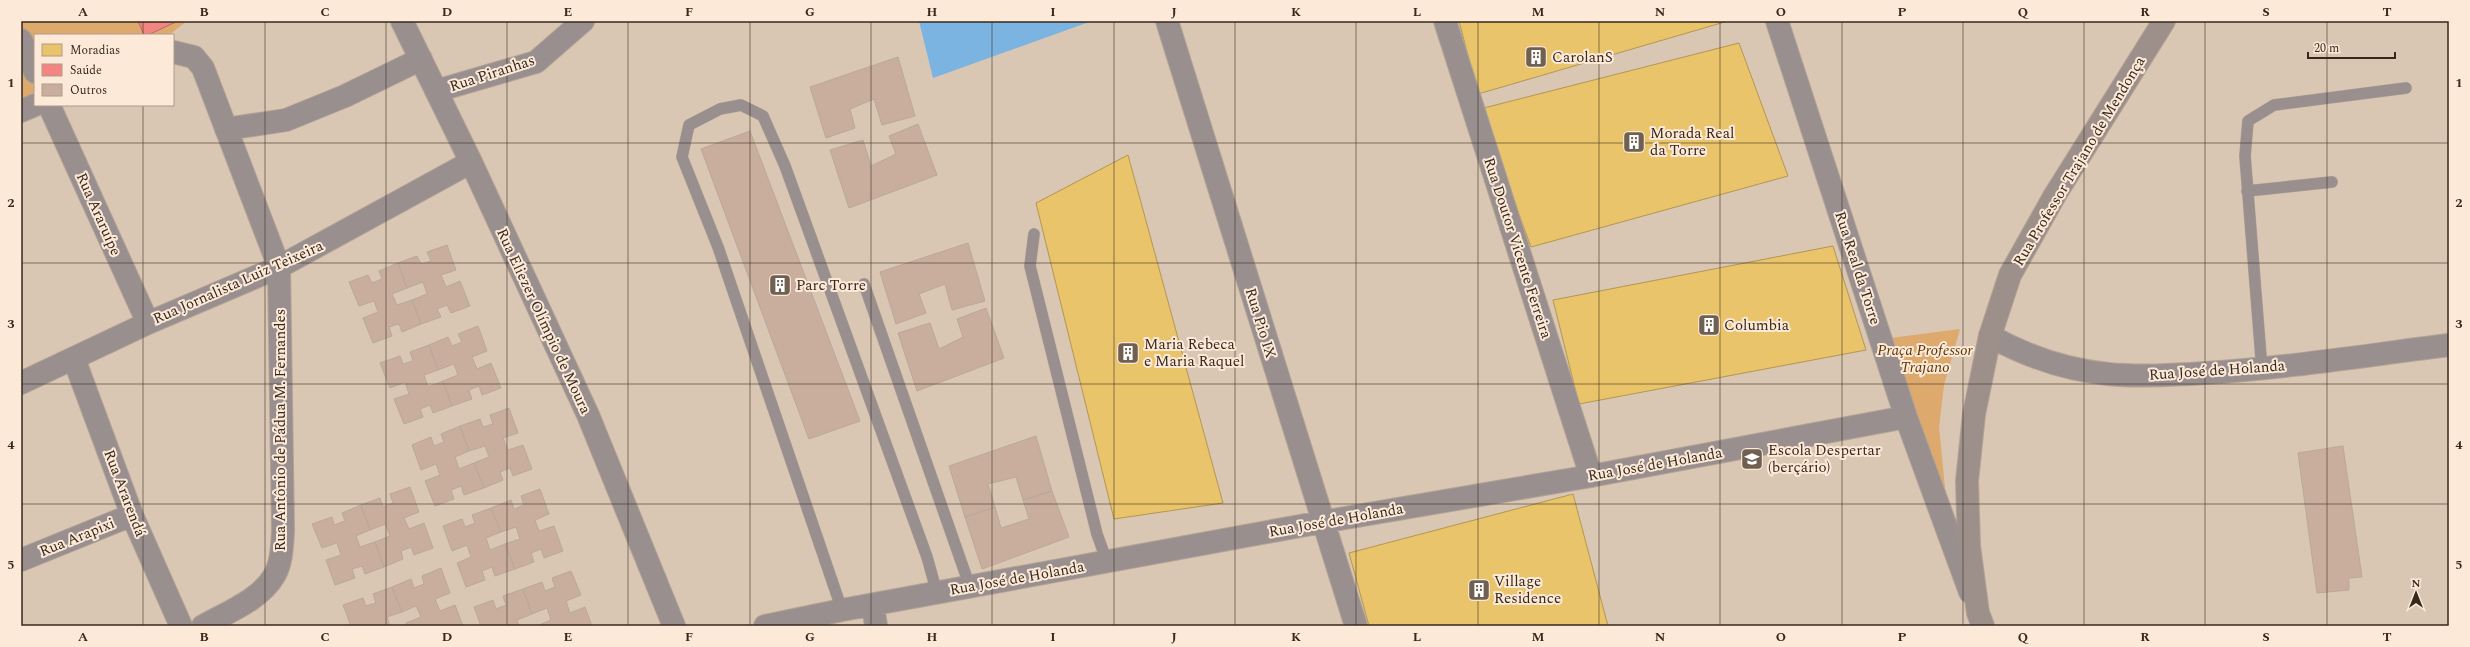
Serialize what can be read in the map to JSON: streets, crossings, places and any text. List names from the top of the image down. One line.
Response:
{"streets":{"main road":["Rua Professor Trajano de Mendonça"],"street":["Rua Piranhas","Rua Araruípe","Rua Doutor Vicente Ferreira","Rua Real da Torre","Rua Jornalista Luiz Teixeira","Rua Eliezer Olímpio de Moura","Rua Pio IX","Rua José de Holanda","Rua Antônio de Pádua M. Fernandes","Rua Ararendá","Rua Arapixi"]},"crossings":[["Rua Piranhas","Rua Eliezer Olímpio de Moura"],["Rua Professor Trajano de Mendonça","Rua Real da Torre"],["Rua Professor Trajano de Mendonça","Rua José de Holanda"],["Rua Araruípe","Rua Jornalista Luiz Teixeira"],["Rua Doutor Vicente Ferreira","Rua José de Holanda"],["Rua Real da Torre","Rua José de Holanda"],["Rua Jornalista Luiz Teixeira","Rua Eliezer Olímpio de Moura"],["Rua Jornalista Luiz Teixeira","Rua Antônio de Pádua M. Fernandes"],["Rua Jornalista Luiz Teixeira","Rua Ararendá"],["Rua Pio IX","Rua José de Holanda"],["Rua Ararendá","Rua Arapixi"]],"parks":["Praça Professor Trajano"],"places":{"building":["CarolanS","Morada Real da Torre","Parc Torre","Columbia","Maria Rebeca e Maria Raquel","Village Residence"],"school or university":["Escola Despertar (berçário)"]},"legend":["Moradias","Saúde","Outros"],"scale_bar":"20 m","north":"top","grid":{"columns":["A","B","C","D","E","F","G","H","I","J","K","L","M","N","O","P","Q","R","S","T"],"rows":["1","2","3","4","5"]}}
